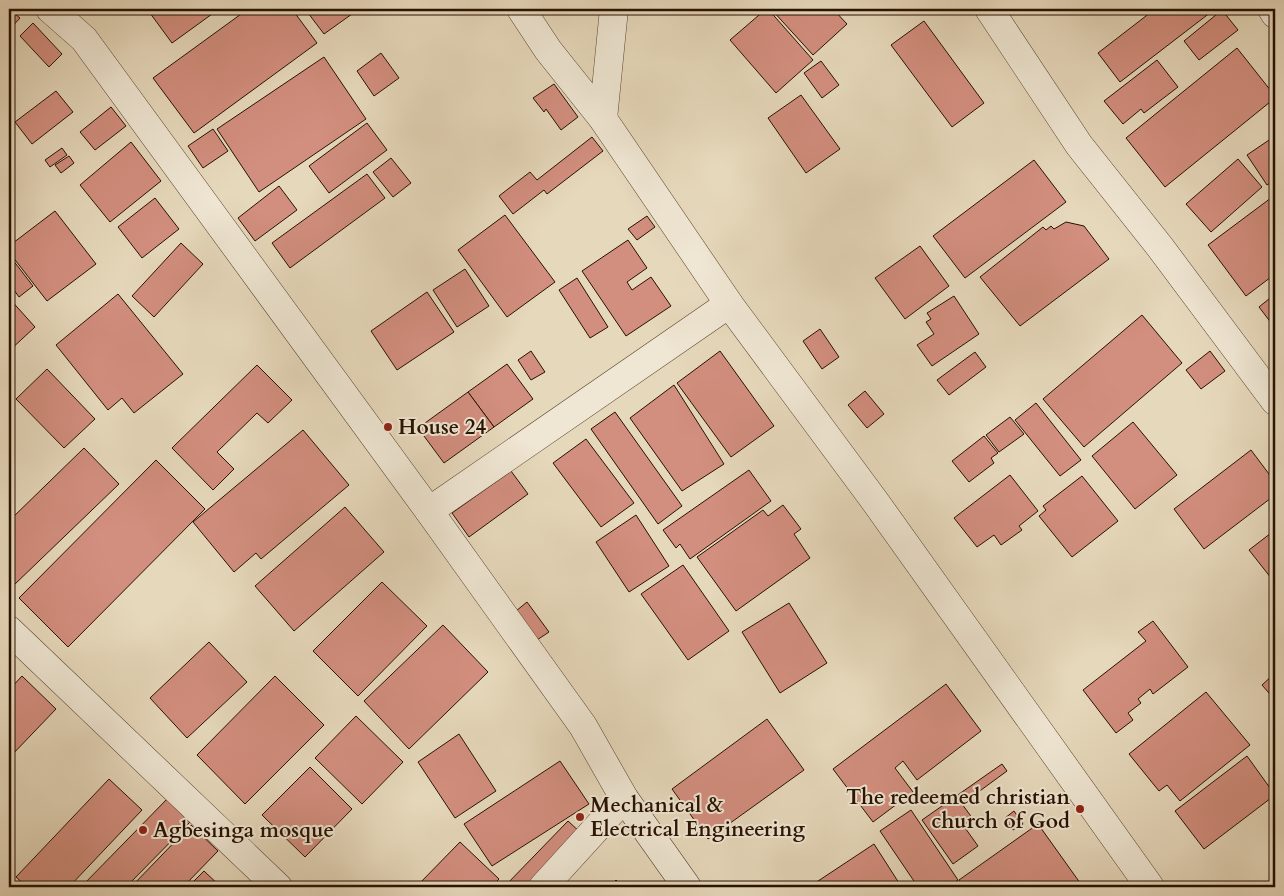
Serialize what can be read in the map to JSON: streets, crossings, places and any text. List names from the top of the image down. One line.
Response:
{"places":["House 24","The redeemed christian church of God","Mechanical & Electrical Engineering","Agbesinga mosque"]}
